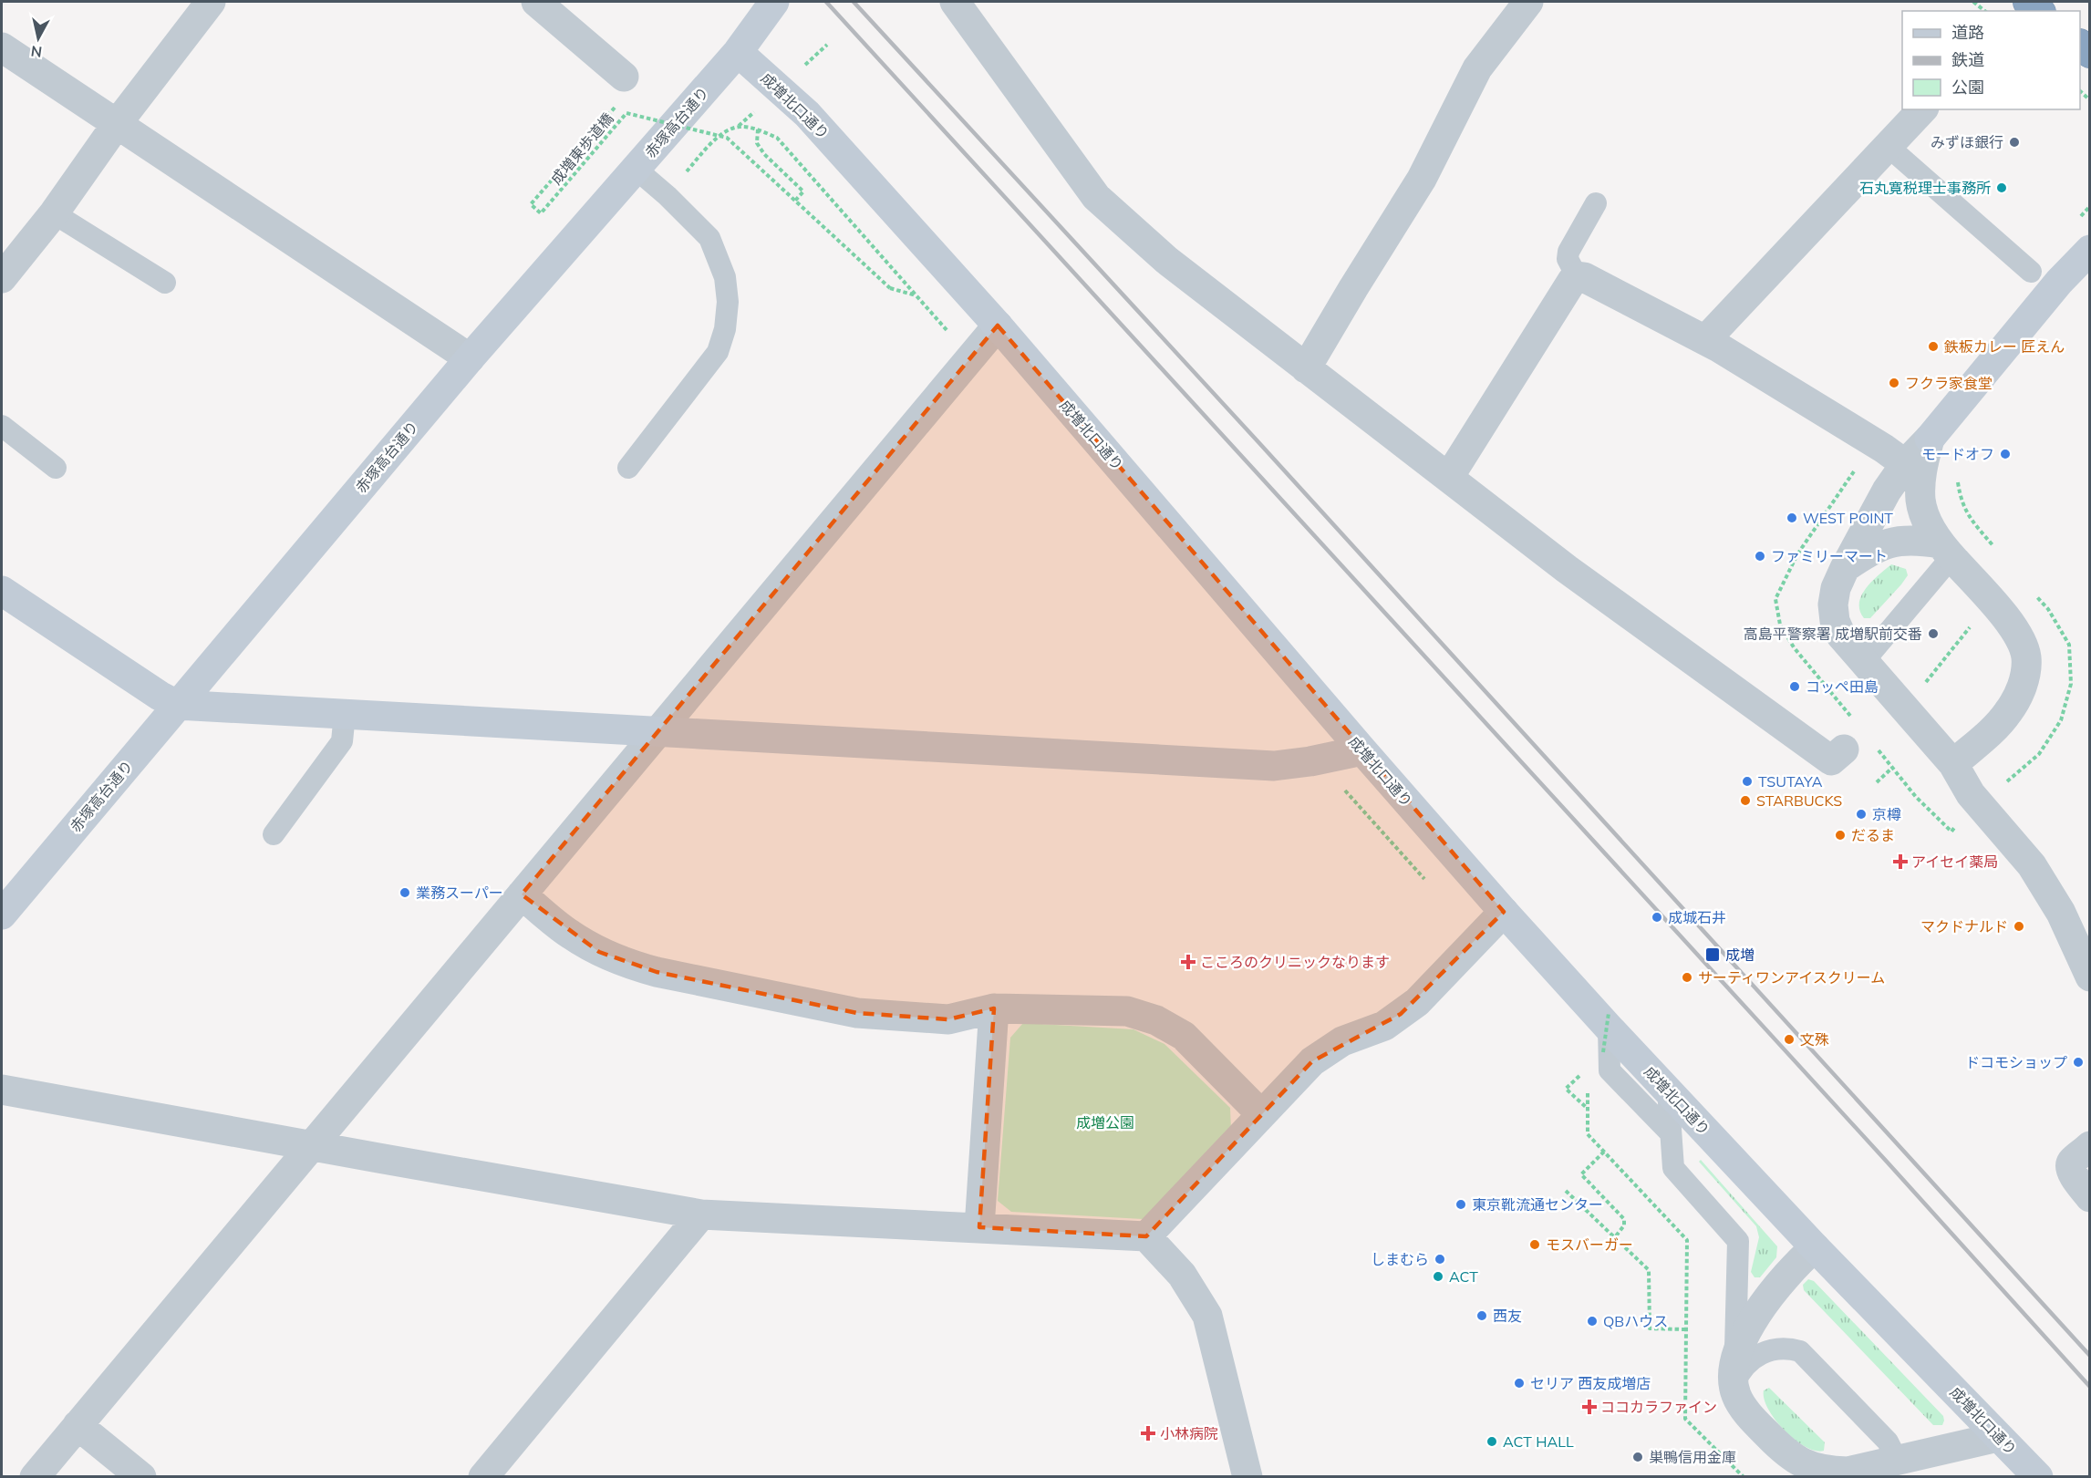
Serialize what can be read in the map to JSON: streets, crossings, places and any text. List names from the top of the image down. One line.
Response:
{"streets":{"street":["成増北口通り","赤塚高台通り"],"path":["成増東歩道橋"]},"crossings":[["成増北口通り","赤塚高台通り"]],"parks":["成増公園"],"places":{"other":["みずほ銀行","石丸寛税理士事務所","鉄板カレー 匠えん","フクラ家食堂","モードオフ","WEST POINT","ファミリーマート","高島平警察署 成増駅前交番","コッペ田島","TSUTAYA","STARBUCKS","京樽","だるま","業務スーパー","成城石井","マクドナルド","サーティワンアイスクリーム","文殊","ドコモショップ","東京靴流通センター","モスバーガー","しまむら","ACT","西友","QBハウス","セリア 西友成増店","ACT HALL","巣鴨信用金庫"],"health":["アイセイ薬局","こころのクリニックなります","ココカラファイン","小林病院"],"transit":["成増"]},"legend":["道路","鉄道","公園"],"north":"bottom"}
